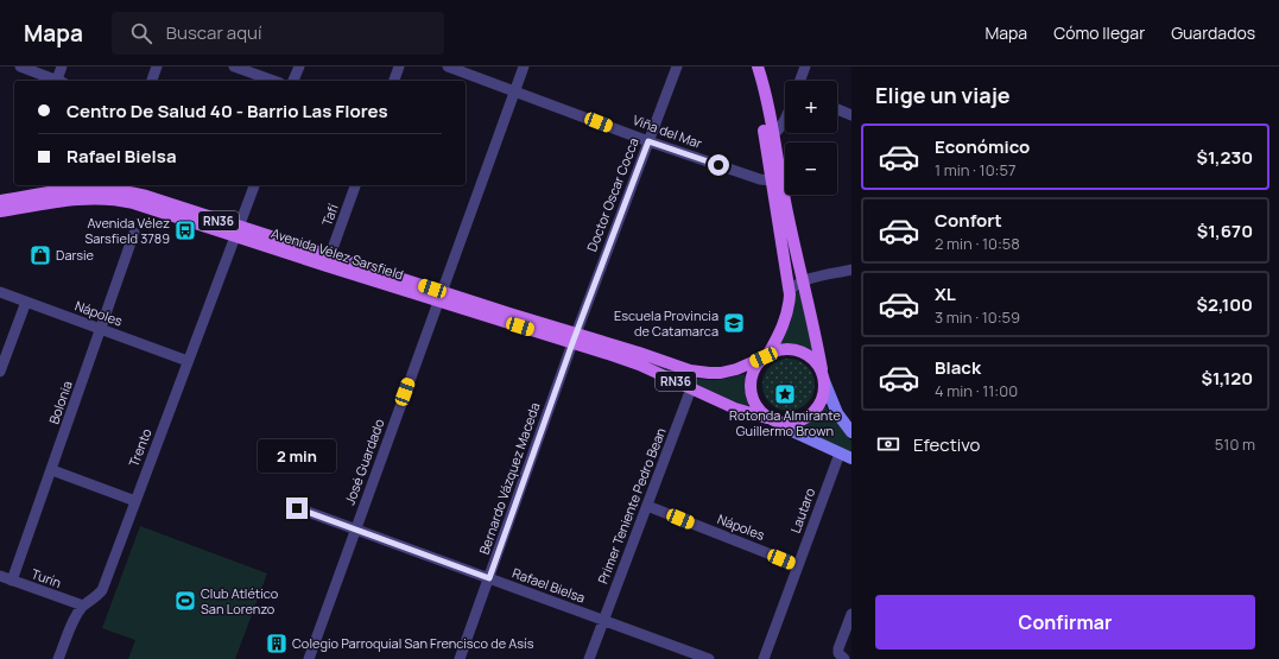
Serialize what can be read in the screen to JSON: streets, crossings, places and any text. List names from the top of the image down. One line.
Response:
{"streets":{"main road":["RN36","Avenida Vélez Sarsfield"],"street":["Viña del Mar","Doctor Oscar Cocca","Tafí","Nápoles","Bolonia","Trento","José Guardado","Bernardo Vázquez Maceda","Primer Teniente Pedro Bean","Lautaro","Turín","Rafael Bielsa"]},"crossings":[["Viña del Mar","Doctor Oscar Cocca"],["Viña del Mar","José Guardado"],["Doctor Oscar Cocca","Avenida Vélez Sarsfield"],["Doctor Oscar Cocca","Bernardo Vázquez Maceda"],["Tafí","Avenida Vélez Sarsfield"],["RN36","Avenida Vélez Sarsfield"],["Avenida Vélez Sarsfield","Trento"],["Avenida Vélez Sarsfield","José Guardado"],["Avenida Vélez Sarsfield","Bernardo Vázquez Maceda"],["Avenida Vélez Sarsfield","Primer Teniente Pedro Bean"],["Avenida Vélez Sarsfield","Lautaro"],["Nápoles","Bolonia"],["Nápoles","Trento"],["Nápoles","Primer Teniente Pedro Bean"],["Nápoles","Lautaro"],["Bolonia","Turín"],["Trento","Turín"],["José Guardado","Rafael Bielsa"],["Bernardo Vázquez Maceda","Rafael Bielsa"],["Primer Teniente Pedro Bean","Rafael Bielsa"]],"places":{"bus stop":["Avenida Vélez Sarsfield 3789"],"shop":["Darsie"],"school or university":["Escuela Provincia de Catamarca"],"place":["Rotonda Almirante Guillermo Brown"],"sports":["Club Atlético San Lorenzo"],"building":["Colegio Parroquial San Frencisco de Asís"]},"page":{"header":"Mapa","search":"Buscar aquí","nav":["Mapa","Cómo llegar","Guardados"],"heading":"Elige un viaje","map_buttons":["+","−"],"banner":["Centro De Salud 40 - Barrio Las Flores","Rafael Bielsa"],"list":[{"name":"Económico","note":"1 min · 10:57","value":"$1,230"},{"name":"Confort","note":"2 min · 10:58","value":"$1,670"},{"name":"XL","note":"3 min · 10:59","value":"$2,100"},{"name":"Black","note":"4 min · 11:00","value":"$1,120"}],"pay":["Efectivo","510 m"],"bubble":"2 min","buttons":"Confirmar"}}
